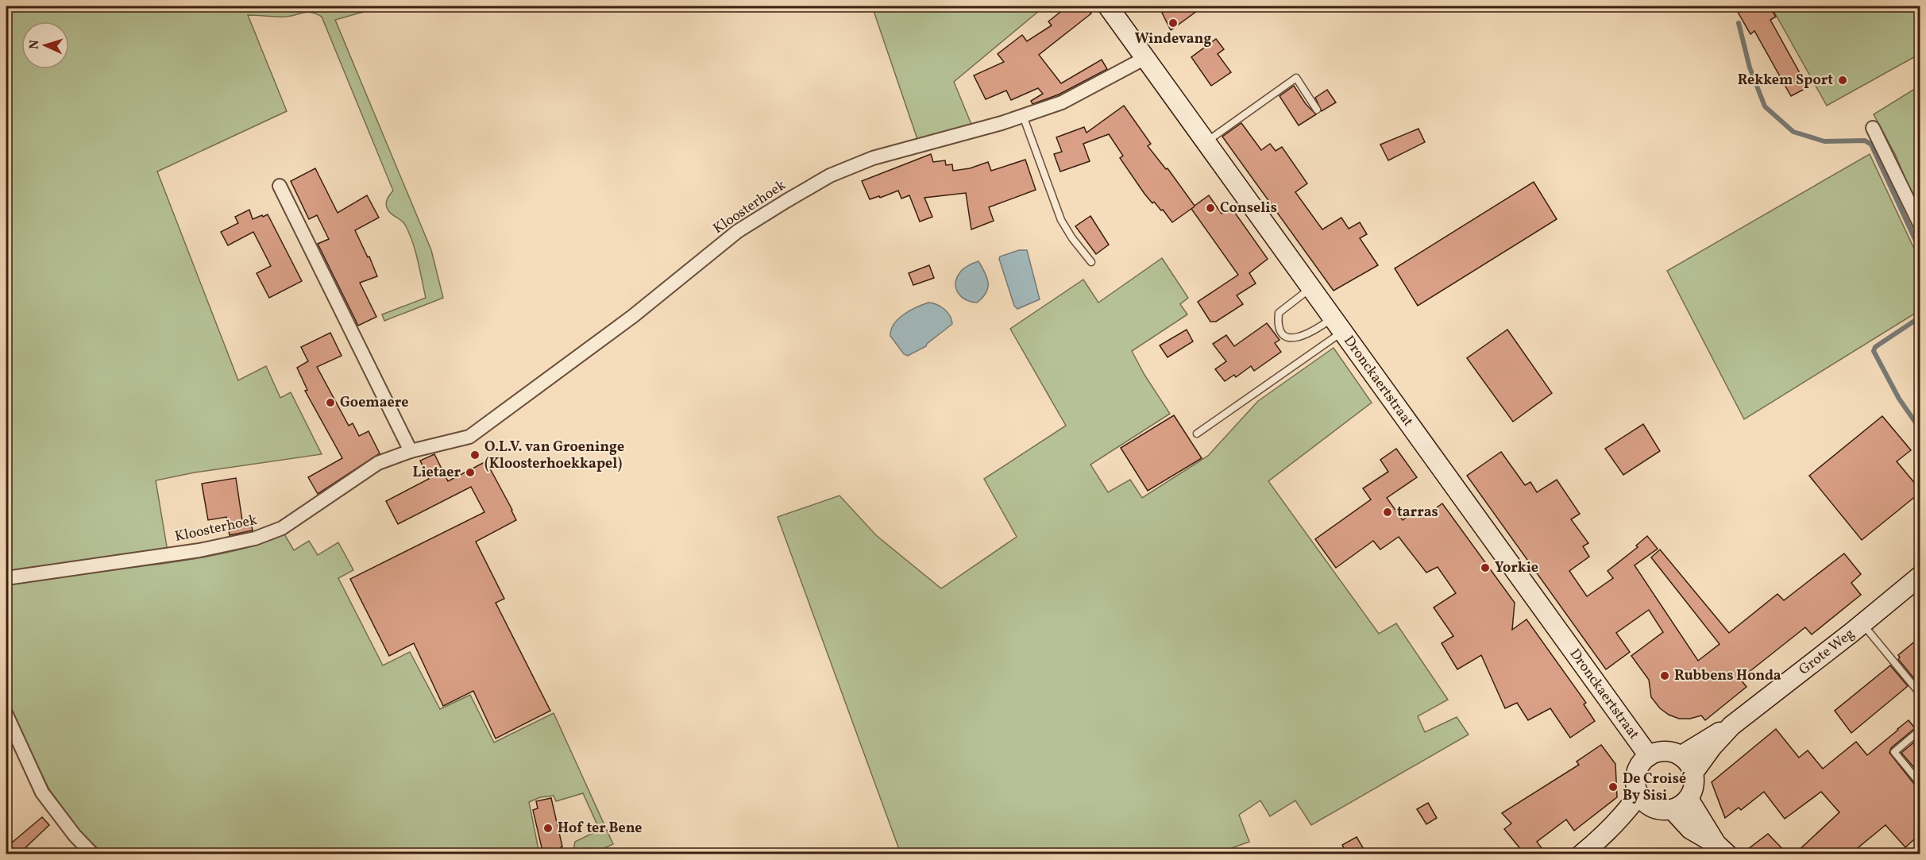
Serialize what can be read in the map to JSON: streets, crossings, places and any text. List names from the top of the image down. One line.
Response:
{"streets":{"main road":["Dronckaertstraat","Grote Weg"],"street":["Kloosterhoek"]},"crossings":[["Kloosterhoek","Dronckaertstraat"],["Dronckaertstraat","Grote Weg"]],"places":["Windevang","Rekkem Sport","Conselis","Goemaere","O.L.V. van Groeninge (Kloosterhoekkapel)","Lietaer","tarras","Yorkie","Rubbens Honda","De Croisé By Sisi","Hof ter Bene"],"north":"left"}
